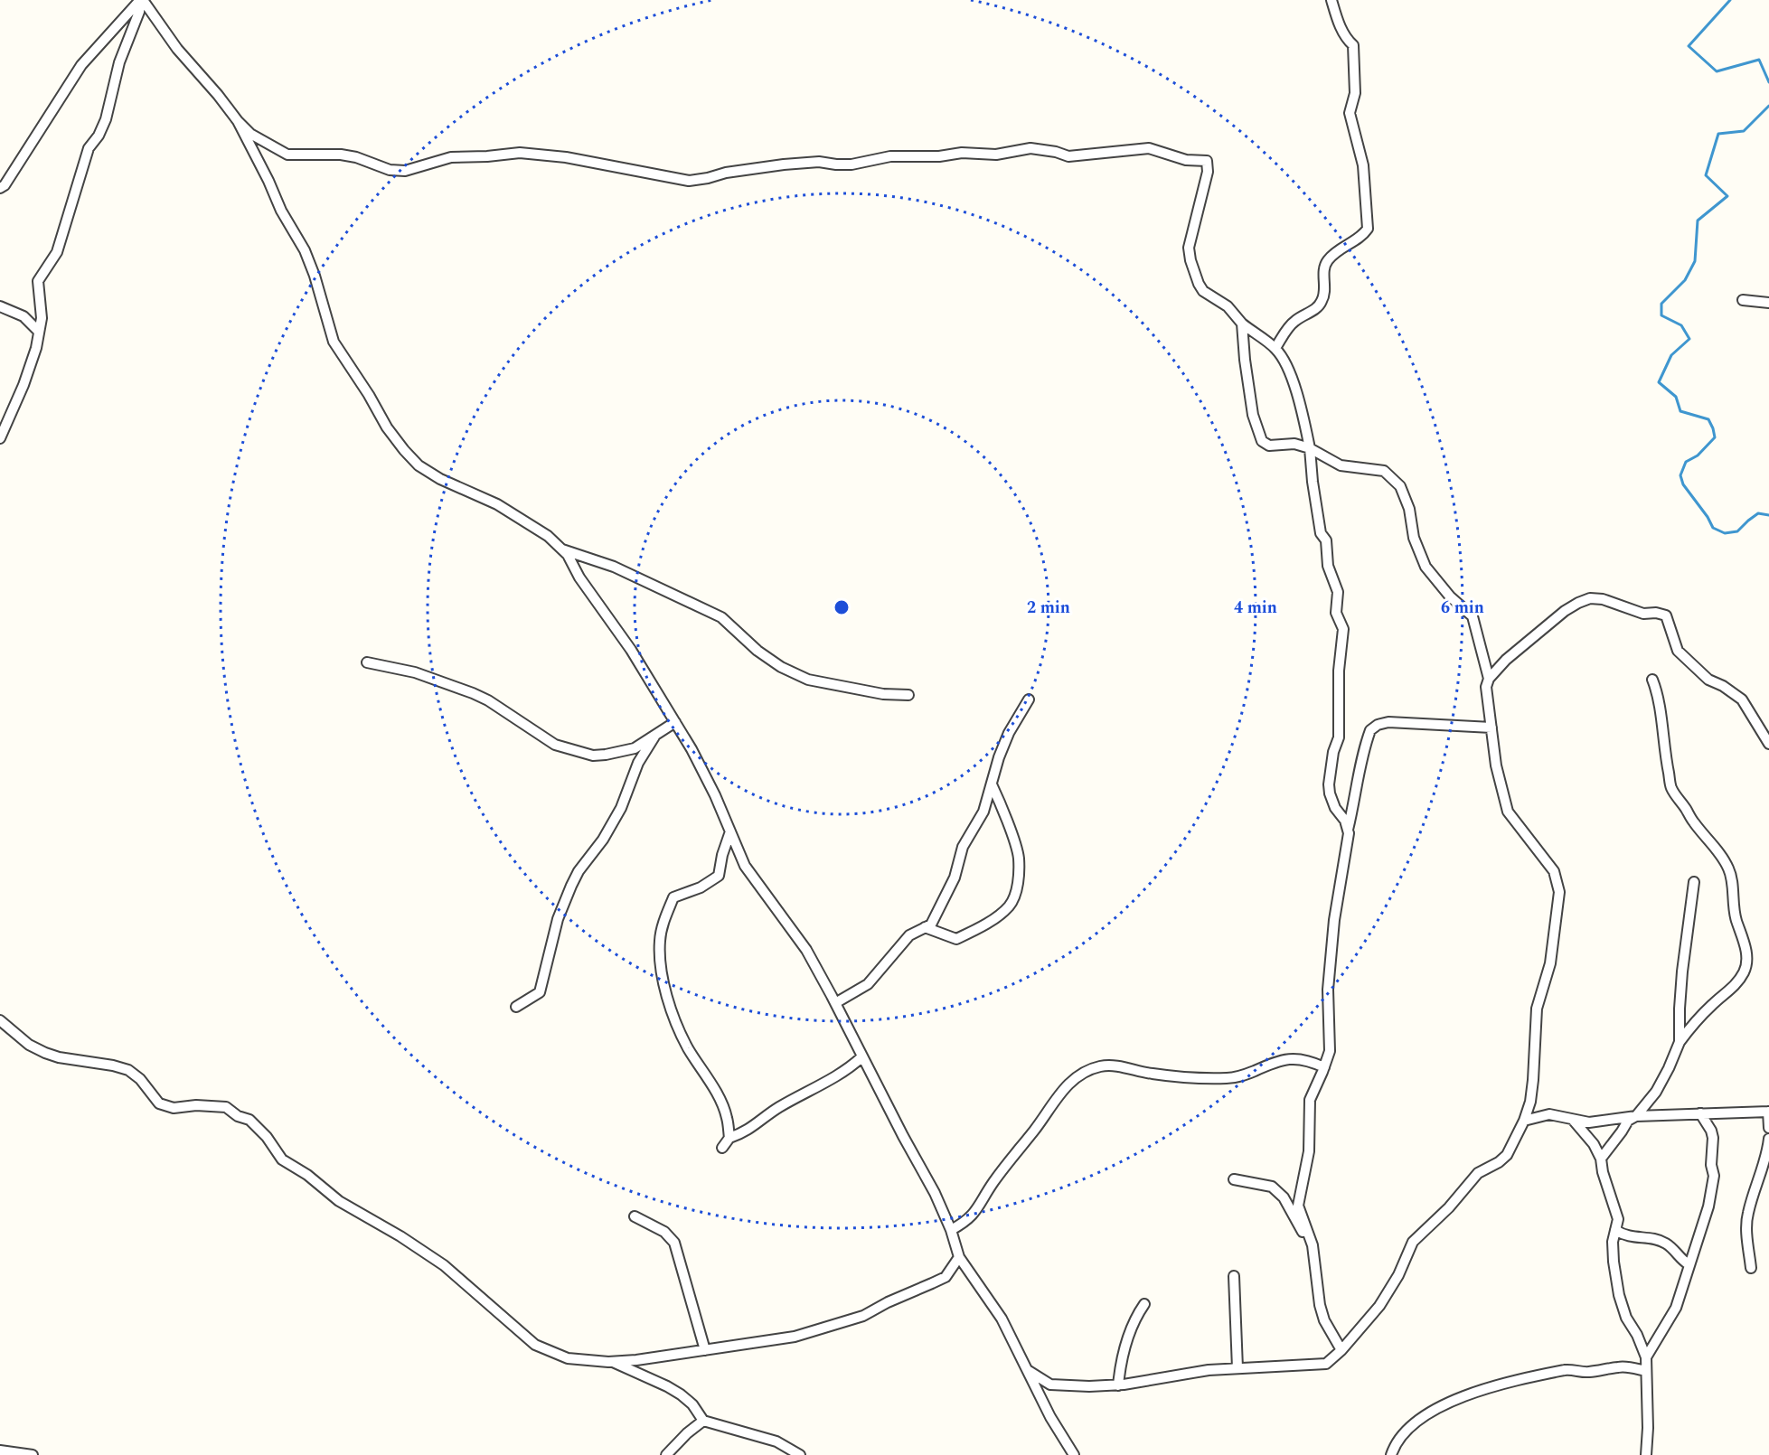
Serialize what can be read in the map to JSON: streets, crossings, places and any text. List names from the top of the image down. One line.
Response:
{"rings":["2 min","4 min","6 min"]}
